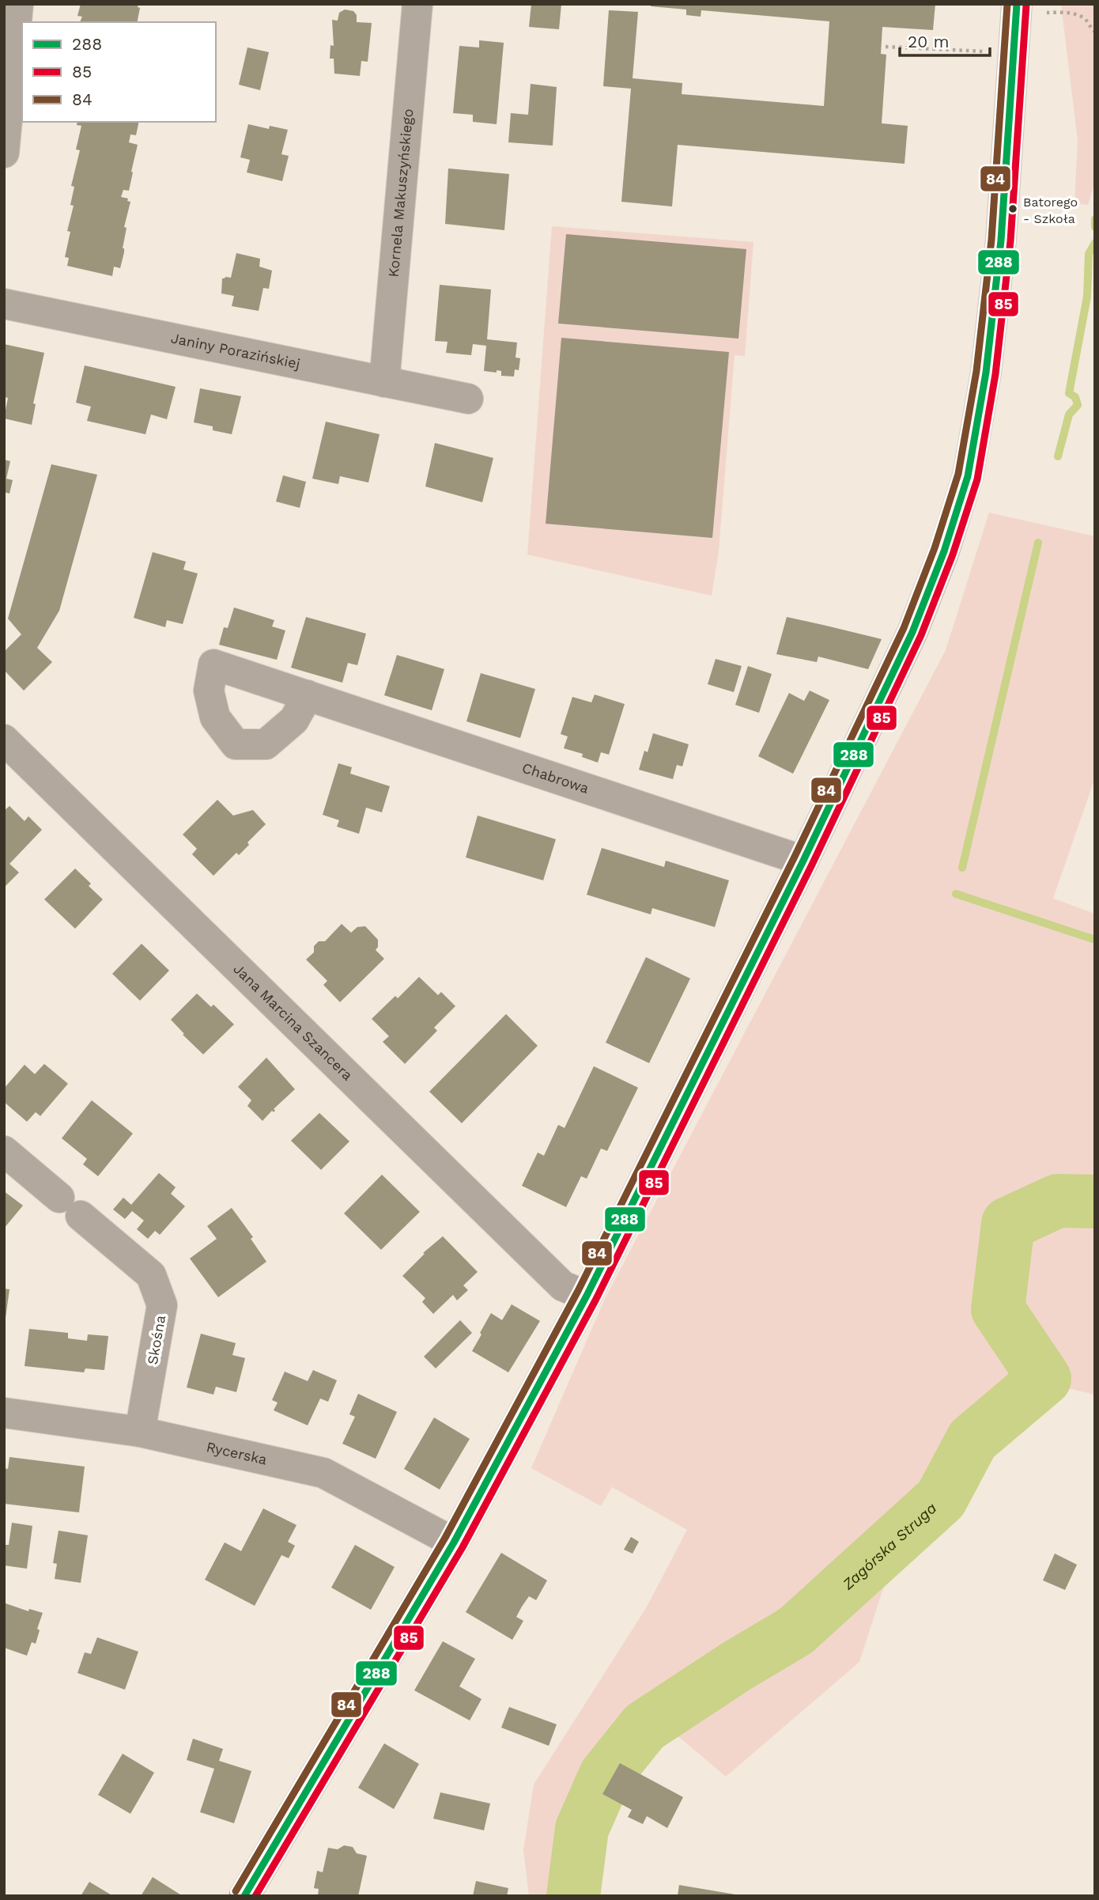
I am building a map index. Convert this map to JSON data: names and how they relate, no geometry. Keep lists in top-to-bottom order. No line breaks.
{"streets":{"street":["Kornela Makuszyńskiego","Janiny Porazińskiej","Chabrowa","Jana Marcina Szancera","Skośna","Rycerska"]},"crossings":[["Kornela Makuszyńskiego","Janiny Porazińskiej"],["Skośna","Rycerska"]],"water":["Zagórska Struga"],"places":["Batorego - Szkoła"],"lines":["transit line 288","transit line 84","transit line 85"],"legend":["288","85","84"],"scale_bar":"20 m"}
